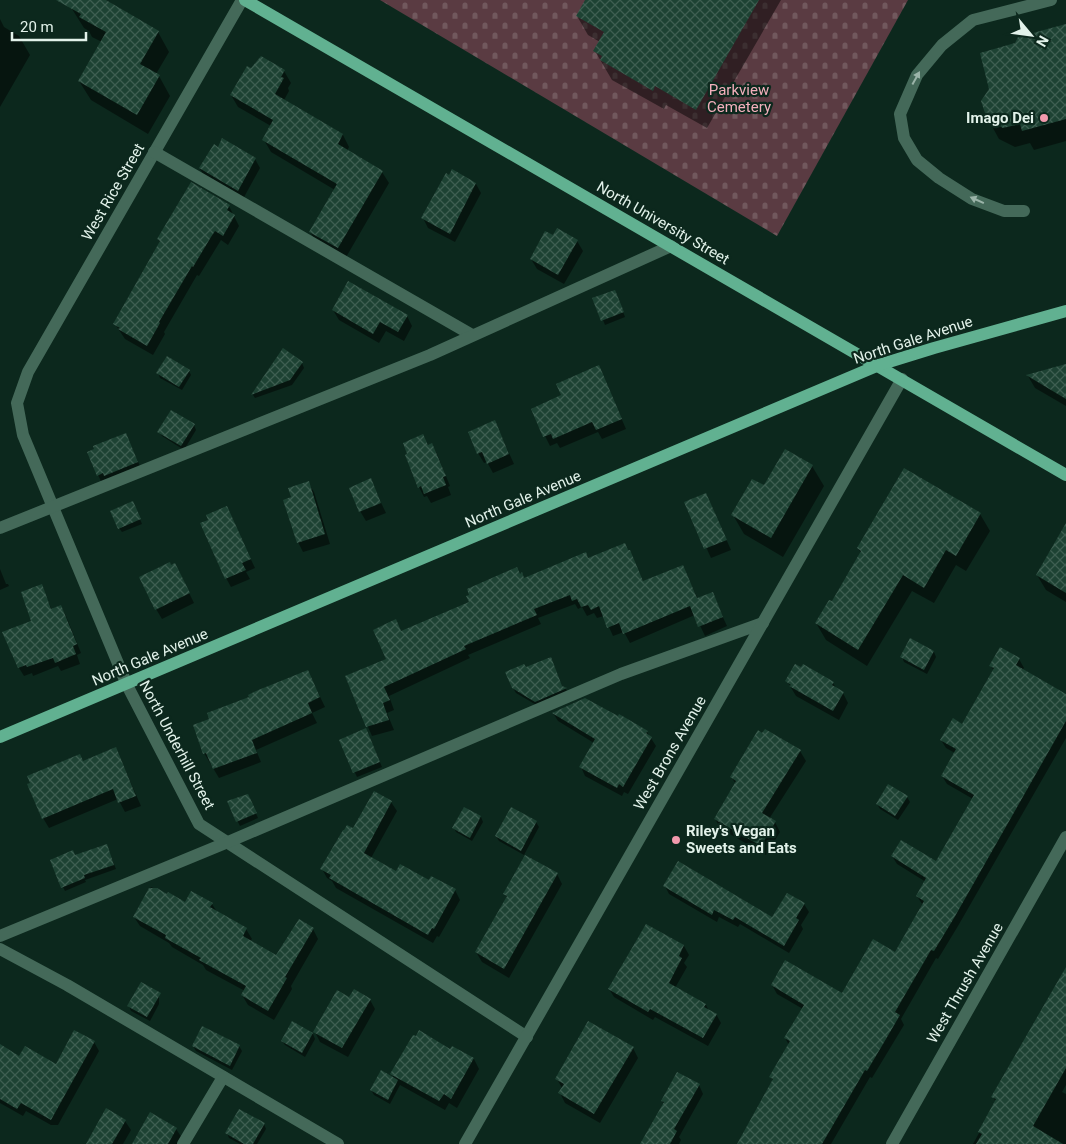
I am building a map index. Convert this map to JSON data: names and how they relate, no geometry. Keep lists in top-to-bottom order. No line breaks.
{"streets":{"main road":["North University Street","North Gale Avenue"],"street":["West Rice Street","North Underhill Street","West Brons Avenue","West Thrush Avenue"]},"crossings":[["West Rice Street","North University Street"],["West Rice Street","North Underhill Street"],["North University Street","North Gale Avenue"],["North University Street","West Brons Avenue"],["North Gale Avenue","North Underhill Street"],["North Underhill Street","West Brons Avenue"]],"parks":["Parkview Cemetery"],"places":["Imago Dei","Riley's Vegan Sweets and Eats"],"scale_bar":"20 m","north":"bottom right"}
